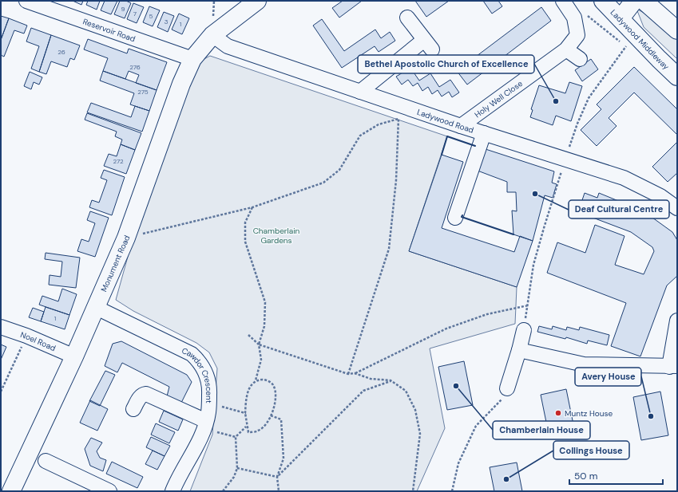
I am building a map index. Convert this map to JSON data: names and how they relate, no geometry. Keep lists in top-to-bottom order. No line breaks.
{"streets":{"main road":["Ladywood Middleway","Monument Road"],"street":["Reservoir Road","Holy Well Close","Ladywood Road","Noel Road","Cawdor Crescent"]},"crossings":[["Reservoir Road","Monument Road"],["Holy Well Close","Ladywood Road"],["Ladywood Road","Monument Road"],["Monument Road","Noel Road"],["Monument Road","Cawdor Crescent"]],"parks":["Chamberlain Gardens"],"places":["Bethel Apostolic Church of Excellence","Deaf Cultural Centre","Chamberlain House","Muntz House","Avery House","Collings House"],"house_numbers":["9","7","5","3","1","26","276","275","272","1"],"scale_bar":"50 m"}
